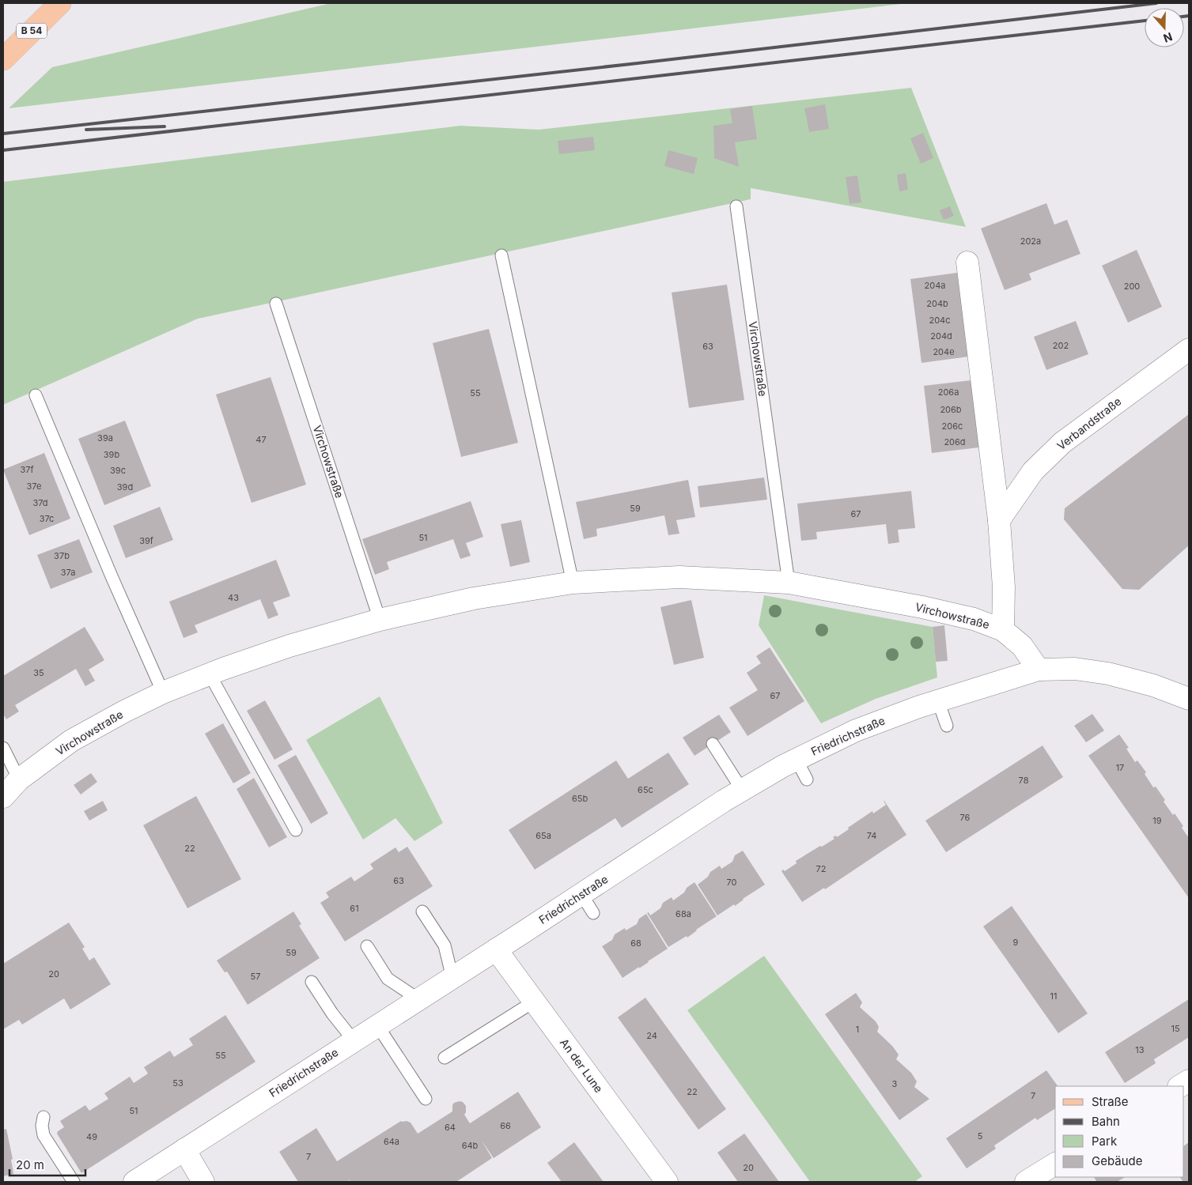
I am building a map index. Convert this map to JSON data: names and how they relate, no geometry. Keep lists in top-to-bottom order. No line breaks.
{"streets":{"main road":["B 54"],"street":["Virchowstraße","Verbandstraße","Friedrichstraße","An der Lune"]},"crossings":[["Virchowstraße","Friedrichstraße"],["Friedrichstraße","An der Lune"]],"house_numbers":["202a","204a","200","204b","204c","204d","202","63","204e","206a","55","206b","206c","39a","47","206d","39b","37f","39c","37e","39d","37d","59","67","37c","51","39f","37b","37a","43","35","67","17","78","65c","65b","76","19","65a","74","22","72","63","70","61","68a","9","68","59","20","57","11","15","1","24","13","55","53","3","22","7","51","66","64","5","49","64a","64b","7","20"],"legend":["Straße","Bahn","Park","Gebäude"],"scale_bar":"20 m","north":"bottom"}
